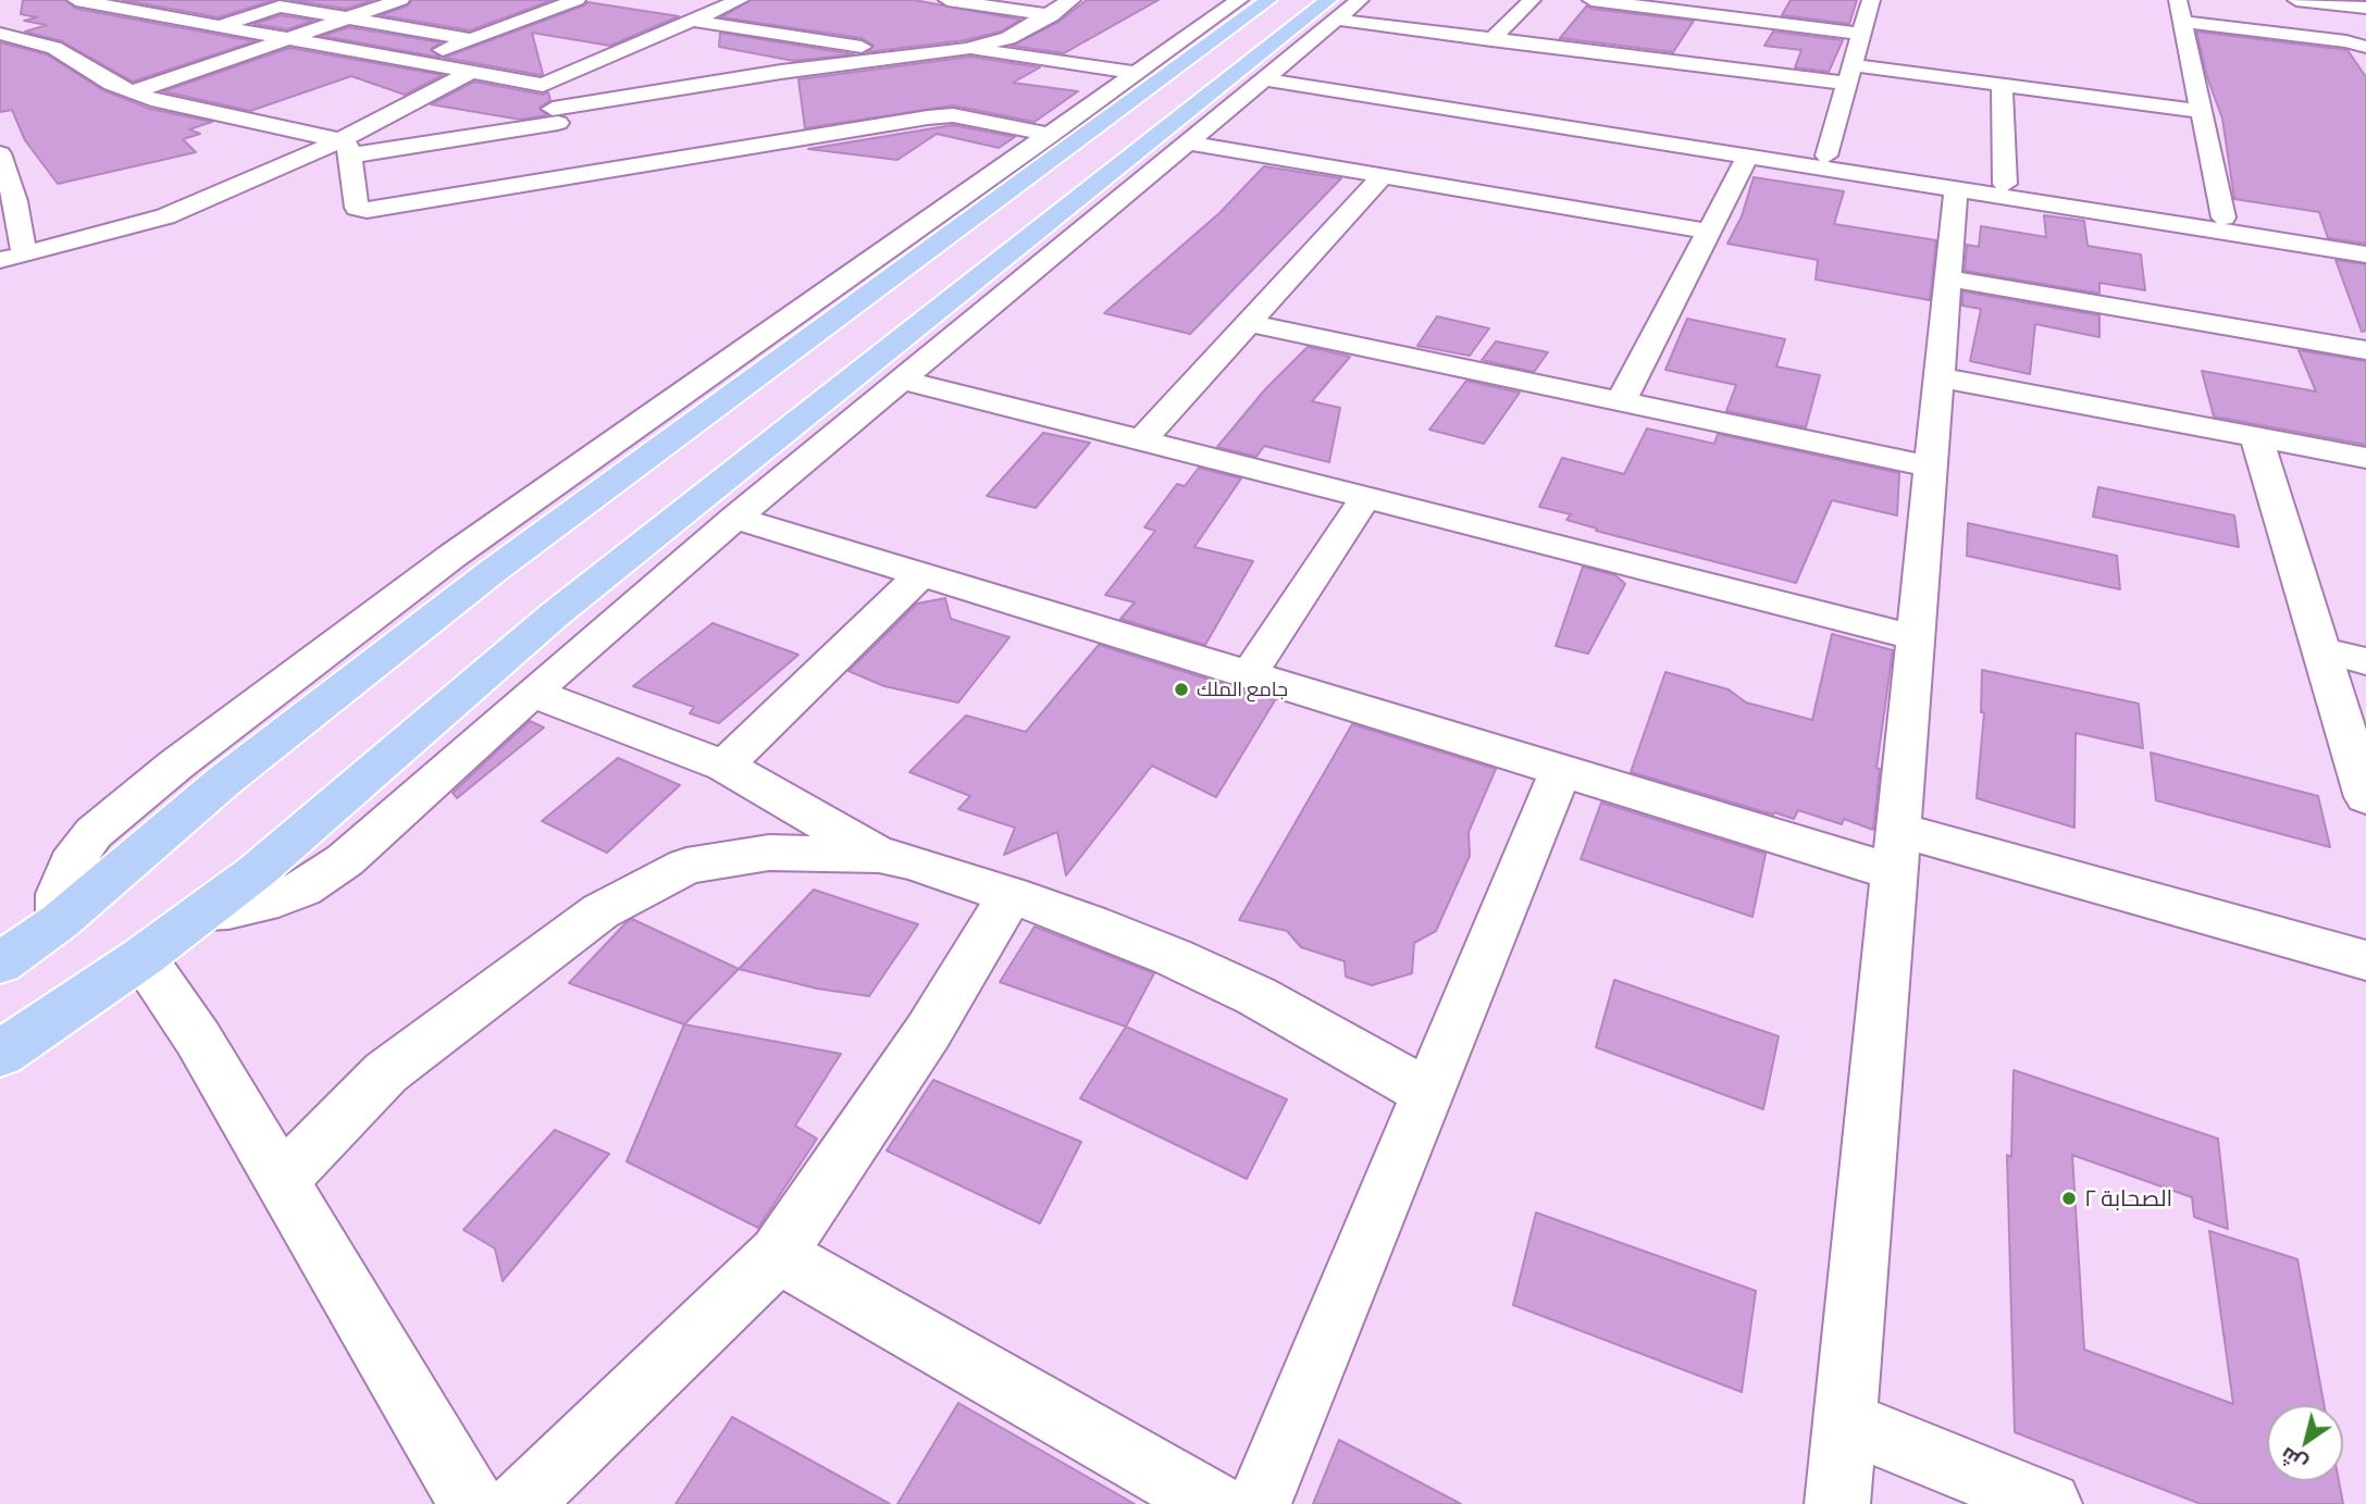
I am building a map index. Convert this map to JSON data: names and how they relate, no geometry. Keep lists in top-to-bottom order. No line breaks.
{"places":["جامع الملك","الصحابة ٢"],"north":"bottom left"}
